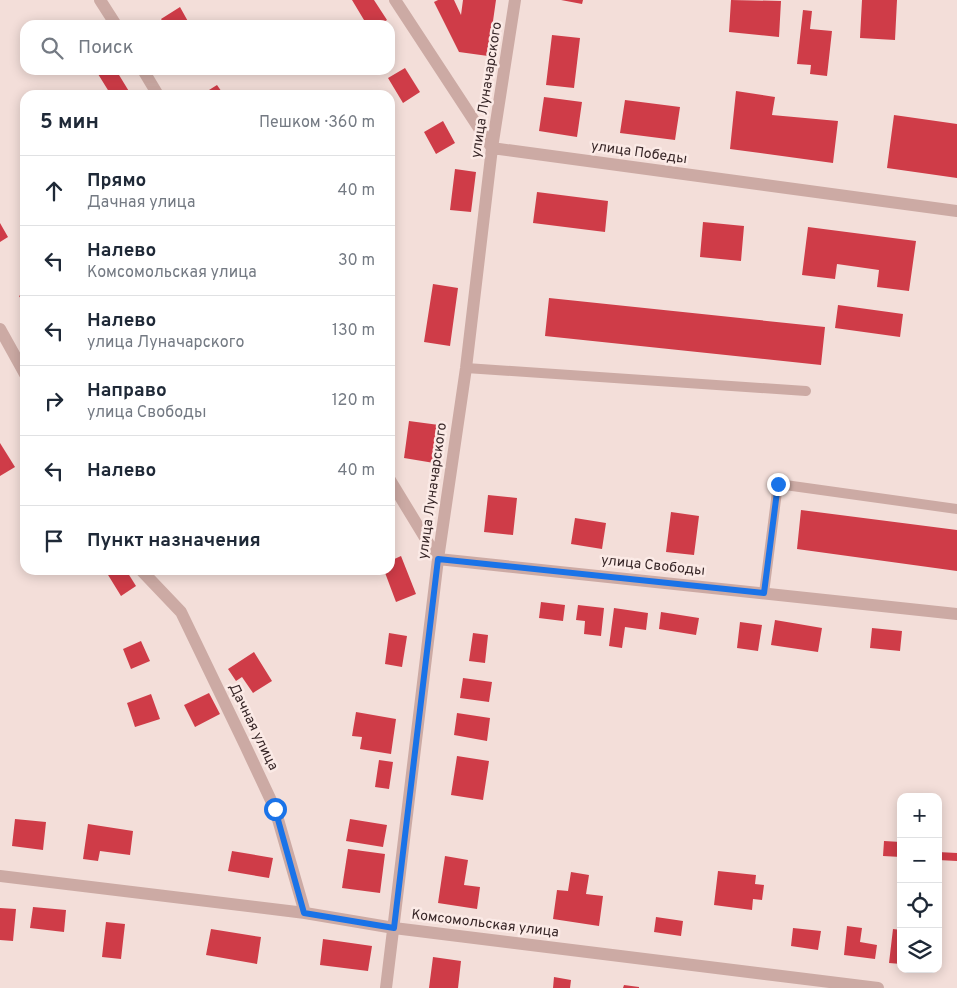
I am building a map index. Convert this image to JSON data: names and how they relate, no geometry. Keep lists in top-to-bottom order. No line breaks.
{"streets":{"street":["улица Луначарского","улица Победы","улица Свободы","Дачная улица","Комсомольская улица"]},"crossings":[["улица Луначарского","улица Победы"],["улица Луначарского","улица Свободы"],["улица Луначарского","Комсомольская улица"],["Дачная улица","Комсомольская улица"]],"page":{"search":"Поиск","heading":["5 мин","Пешком · 360 m"],"list":[["Прямо","Дачная улица","40 m"],["Налево","Комсомольская улица","30 m"],["Налево","улица Луначарского","130 m"],["Направо","улица Свободы","120 m"],["Налево","40 m"],"Пункт назначения"],"map_buttons":["+","−"]}}
